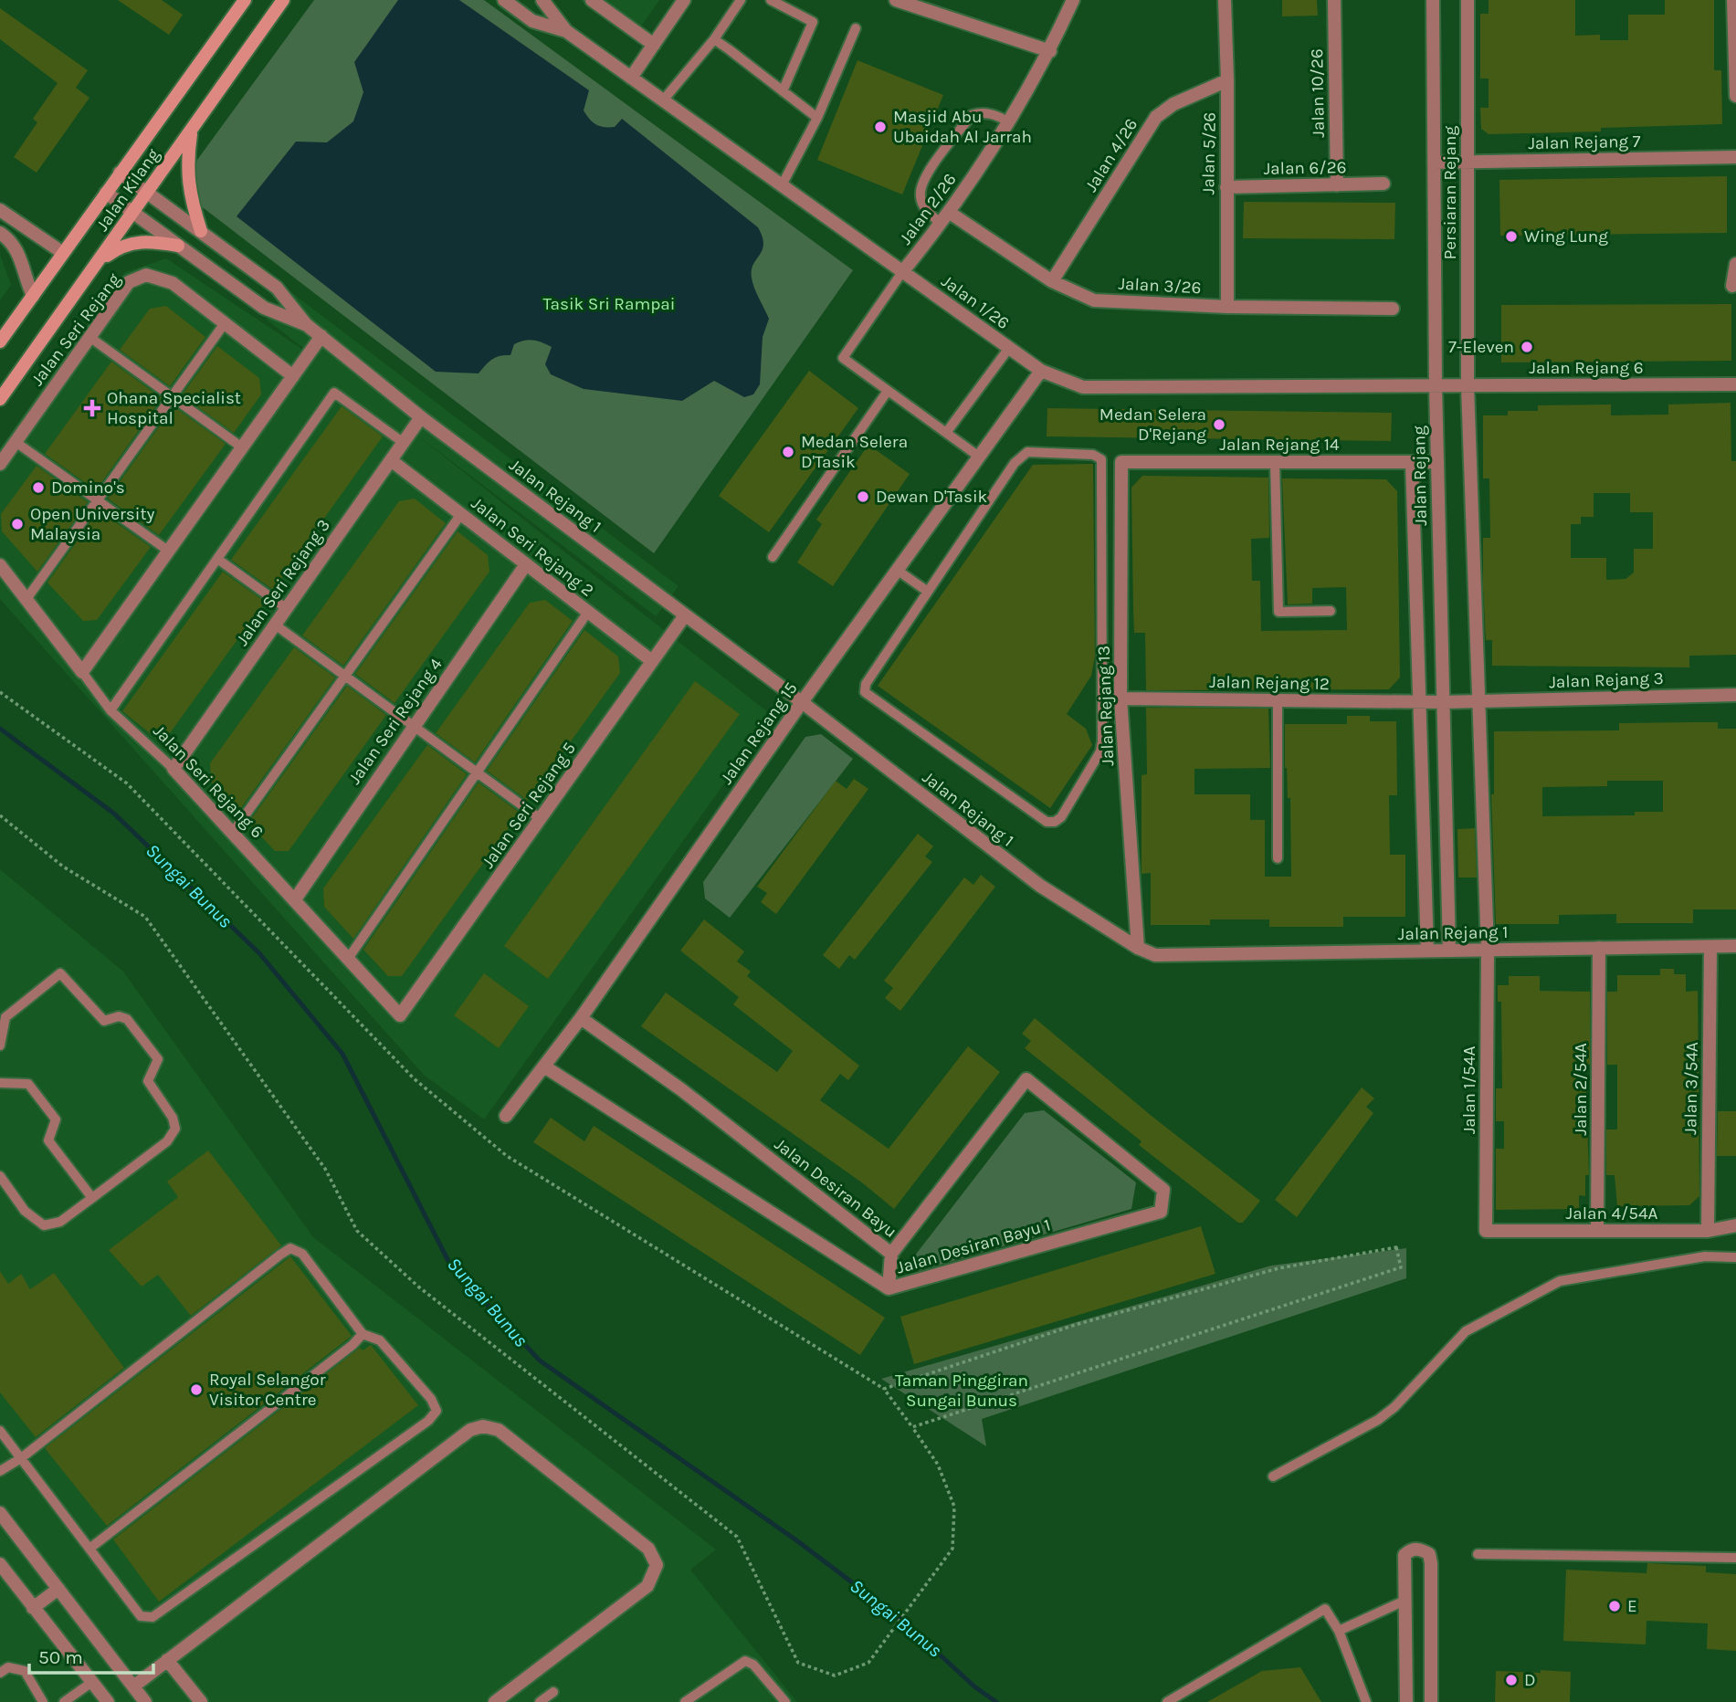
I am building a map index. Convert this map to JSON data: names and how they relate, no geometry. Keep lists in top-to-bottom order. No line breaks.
{"streets":{"main road":["Jalan Kilang"],"street":["Jalan 10/26","Jalan Rejang 7","Jalan 5/26","Jalan 4/26","Jalan 6/26","Persiaran Rejang","Jalan 2/26","Jalan 3/26","Jalan 1/26","Jalan Seri Rejang","Jalan Rejang 6","Jalan Rejang 14","Jalan Rejang","Jalan Rejang 1","Jalan Seri Rejang 2","Jalan Seri Rejang 3","Jalan Rejang 3","Jalan Rejang 12","Jalan Rejang 13","Jalan Seri Rejang 4","Jalan Rejang 15","Jalan Seri Rejang 6","Jalan Seri Rejang 5","Jalan 3/54A","Jalan 2/54A","Jalan 1/54A","Jalan Desiran Bayu","Jalan 4/54A","Jalan Desiran Bayu 1"]},"crossings":[["Jalan 10/26","Jalan 6/26"],["Jalan Rejang 7","Persiaran Rejang"],["Jalan Rejang 7","Jalan Rejang"],["Jalan 5/26","Jalan 4/26"],["Jalan 5/26","Jalan 6/26"],["Jalan 5/26","Jalan 3/26"],["Jalan 4/26","Jalan 3/26"],["Jalan Kilang","Jalan Rejang 1"],["Persiaran Rejang","Jalan Rejang 6"],["Persiaran Rejang","Jalan Rejang 3"],["Persiaran Rejang","Jalan 1/54A"],["Jalan 2/26","Jalan 3/26"],["Jalan 2/26","Jalan 1/26"],["Jalan 1/26","Jalan Rejang 6"],["Jalan 1/26","Jalan Rejang"],["Jalan 1/26","Jalan Rejang 15"],["Jalan Rejang 6","Jalan Rejang"],["Jalan Rejang 14","Jalan Rejang"],["Jalan Rejang 14","Jalan Rejang 13"],["Jalan Rejang","Jalan Rejang 1"],["Jalan Rejang","Jalan Rejang 3"],["Jalan Rejang","Jalan Rejang 12"],["Jalan Rejang 1","Jalan Seri Rejang 3"],["Jalan Rejang 1","Jalan Rejang 13"],["Jalan Rejang 1","Jalan Rejang 15"],["Jalan Rejang 1","Jalan Seri Rejang 5"],["Jalan Rejang 1","Jalan 3/54A"],["Jalan Rejang 1","Jalan 2/54A"],["Jalan Rejang 1","Jalan 1/54A"],["Jalan Seri Rejang 2","Jalan Seri Rejang 3"],["Jalan Seri Rejang 2","Jalan Seri Rejang 4"],["Jalan Seri Rejang 2","Jalan Seri Rejang 5"],["Jalan Seri Rejang 3","Jalan Seri Rejang 6"],["Jalan Rejang 3","Jalan Rejang 12"],["Jalan Rejang 3","Jalan 1/54A"],["Jalan Rejang 12","Jalan Rejang 13"],["Jalan Seri Rejang 4","Jalan Seri Rejang 6"],["Jalan Rejang 15","Jalan Desiran Bayu"],["Jalan Rejang 15","Jalan Desiran Bayu 1"],["Jalan Seri Rejang 6","Jalan Seri Rejang 5"],["Jalan 3/54A","Jalan 4/54A"],["Jalan 2/54A","Jalan 4/54A"],["Jalan 1/54A","Jalan 4/54A"],["Jalan Desiran Bayu","Jalan Desiran Bayu 1"]],"water":["Sungai Bunus"],"parks":["Tasik Sri Rampai","Taman Pinggiran Sungai Bunus"],"places":{"other":["Masjid Abu Ubaidah Al Jarrah","Wing Lung","7-Eleven","Medan Selera D'Rejang","Medan Selera D'Tasik","Domino's","Dewan D'Tasik","Open University Malaysia","Royal Selangor Visitor Centre","E","D"],"health":["Ohana Specialist Hospital"]},"scale_bar":"50 m"}
